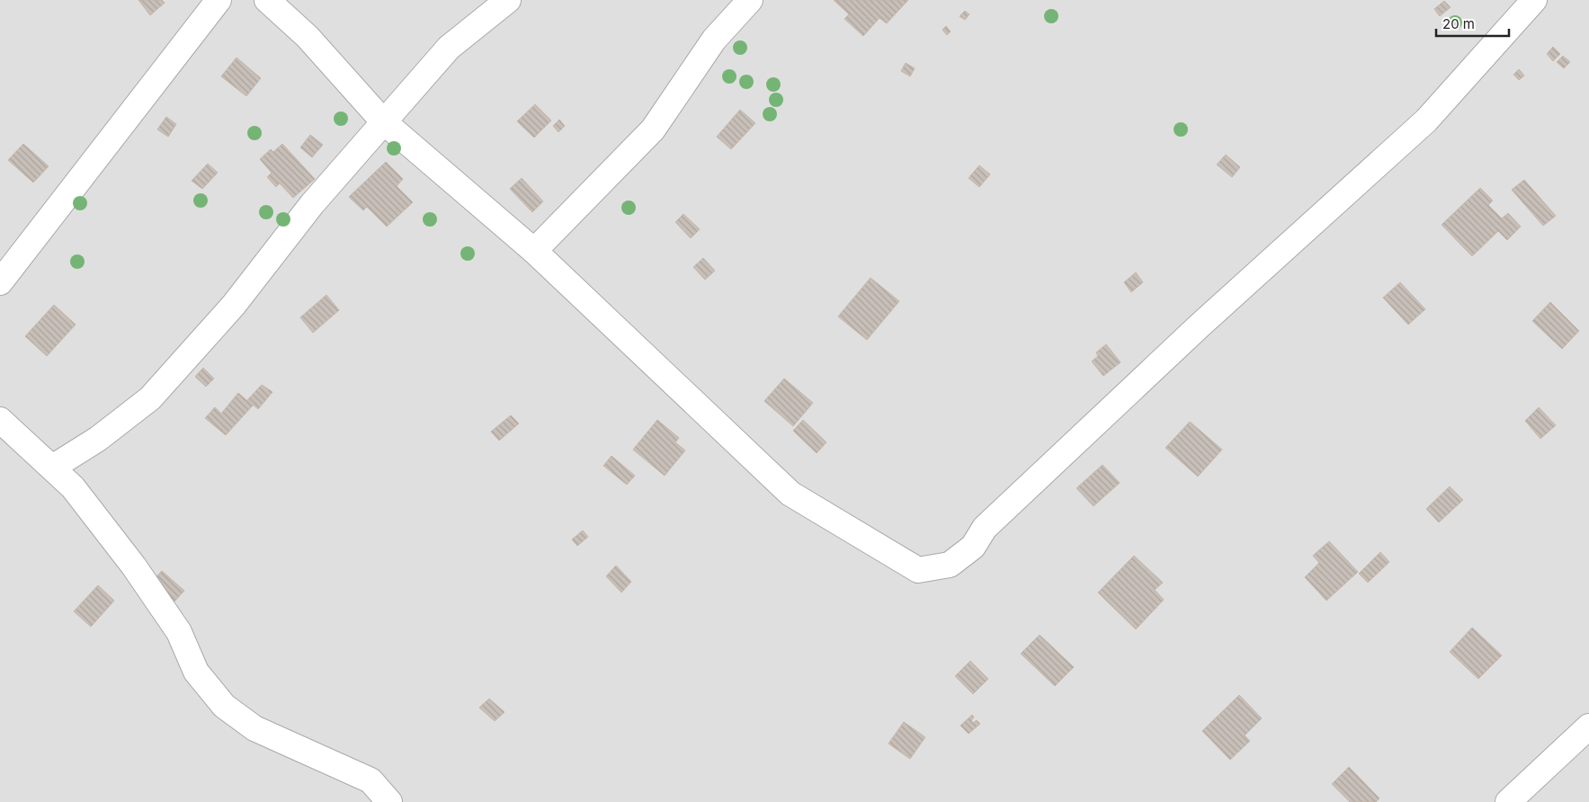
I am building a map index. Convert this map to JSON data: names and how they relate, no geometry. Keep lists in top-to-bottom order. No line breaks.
{"scale_bar":"20 m"}
